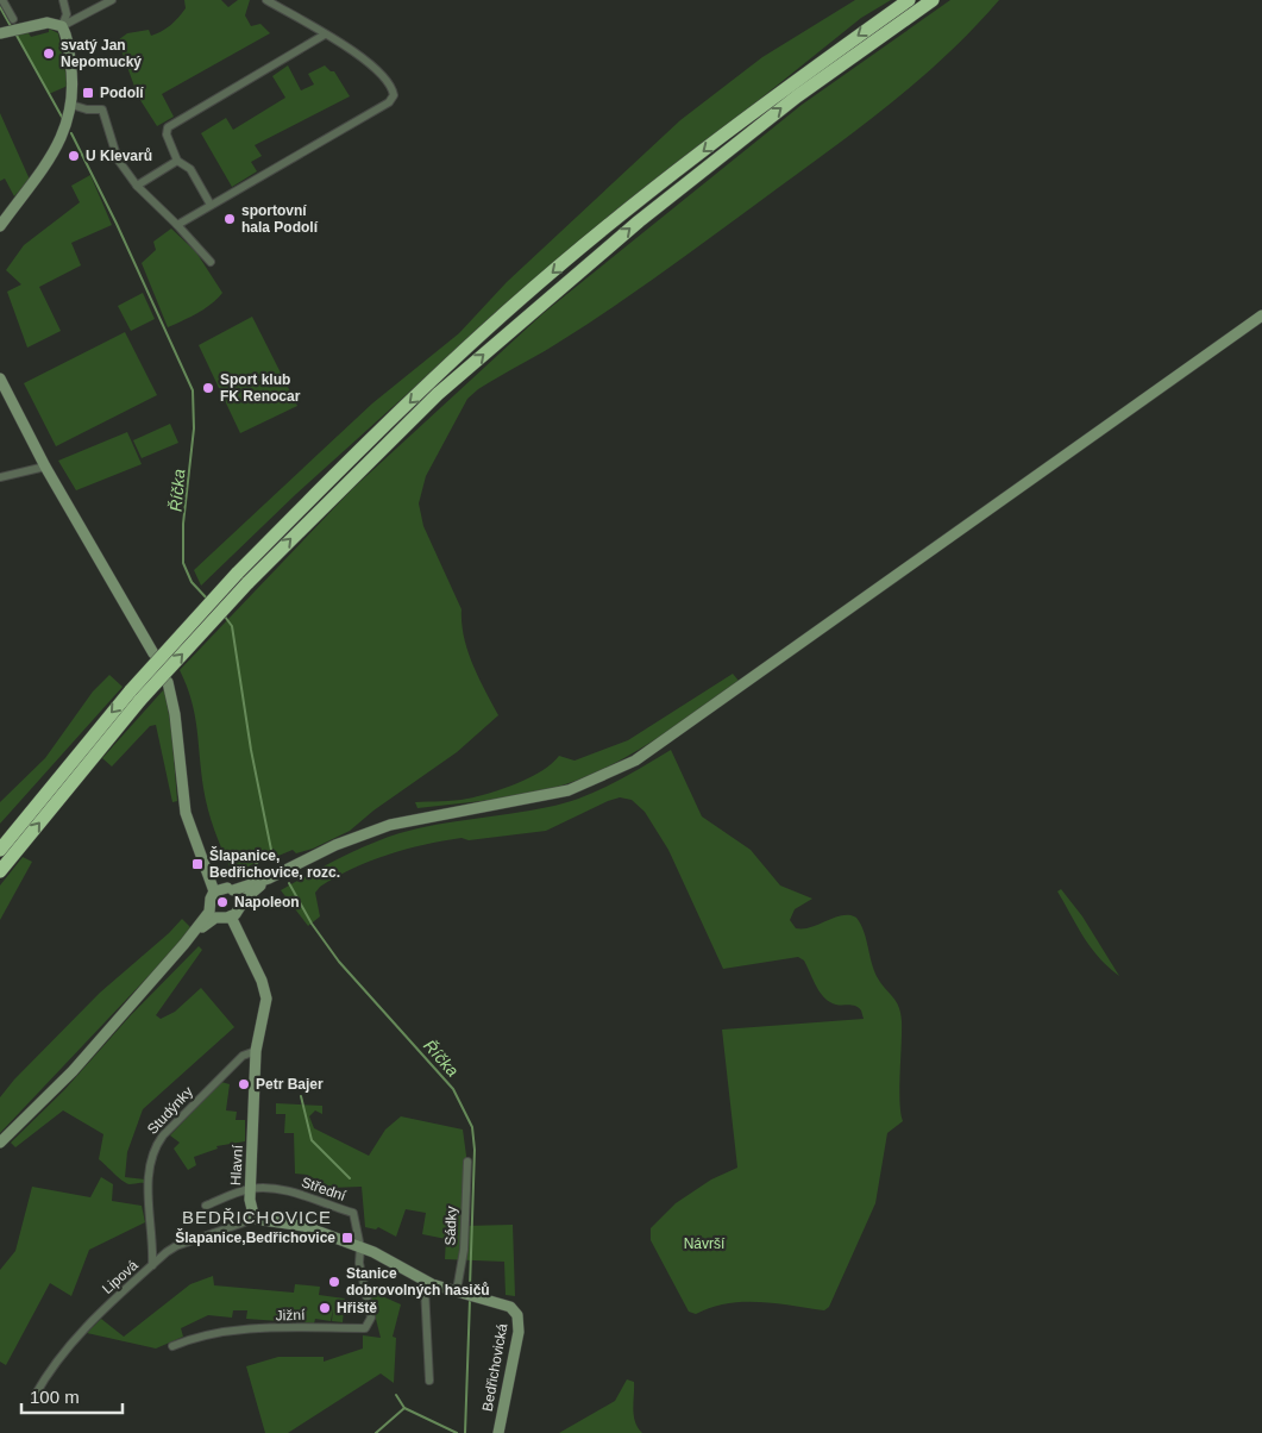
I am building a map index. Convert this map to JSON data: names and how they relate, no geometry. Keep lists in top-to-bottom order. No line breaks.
{"streets":{"main road":["Hlavní","Bedřichovická"],"street":["Studýnky","Střední","Sádky","Lipová","Jižní"]},"crossings":[["Studýnky","Hlavní"],["Studýnky","Lipová"],["Hlavní","Střední"],["Hlavní","Lipová"],["Střední","Jižní"],["Sádky","Bedřichovická"]],"districts":["BEDŘICHOVICE"],"water":["Říčka"],"parks":["Návrší"],"places":{"other":["svatý Jan Nepomucký","U Klevarů","sportovní hala Podolí","Sport klub FK Renocar","Napoleon","Petr Bajer","Stanice dobrovolných hasičů","Hřiště"],"transit":["Podolí","Šlapanice, Bedřichovice, rozc.","Šlapanice,Bedřichovice"]},"scale_bar":"100 m"}
